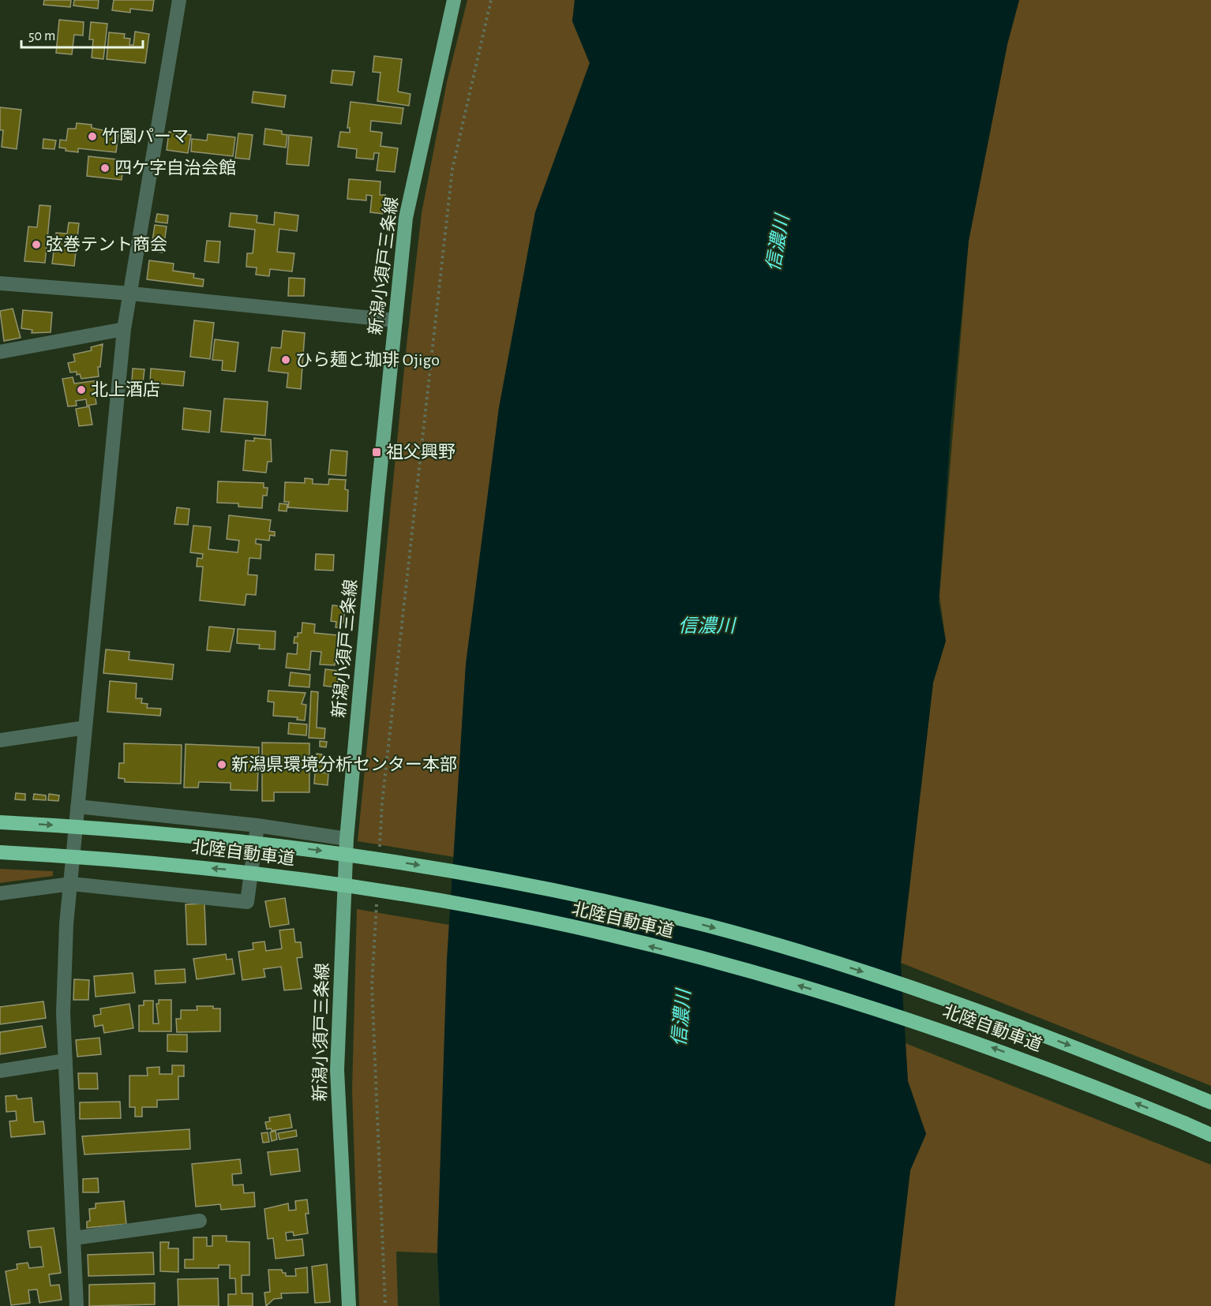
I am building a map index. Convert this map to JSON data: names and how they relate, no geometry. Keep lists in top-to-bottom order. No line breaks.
{"streets":{"highway":["北陸自動車道"],"main road":["新潟小須戸三条線"]},"water":["信濃川"],"places":{"other":["竹園パーマ","四ケ字自治会館","弦巻テント商会","ひら麺と珈琲 Ojigo","北上酒店","新潟県環境分析センター本部"],"transit":["祖父興野"]},"scale_bar":"50 m"}
